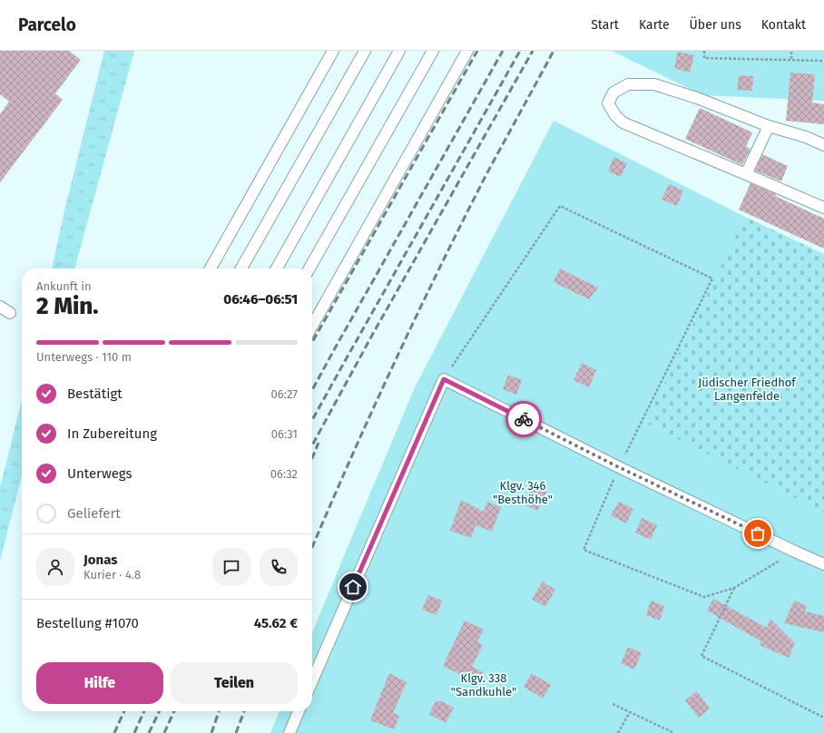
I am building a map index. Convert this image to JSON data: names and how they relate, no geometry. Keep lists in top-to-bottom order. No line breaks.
{"parks":["Jüdischer Friedhof Langenfelde","Klgv. 346 \"Besthöhe\"","Klgv. 338 \"Sandkuhle\""],"page":{"header":"Parcelo","nav":["Start","Karte","Über uns","Kontakt"],"heading":["2 Min.","Ankunft in","06:46–06:51"],"panel":["Jonas","Kurier · 4.8","Bestellung #1070","45.62 €"],"bar":"Unterwegs · 110 m","list":[["Bestätigt","06:27"],["In Zubereitung","06:31"],["Unterwegs","06:32"],"Geliefert"],"buttons":["Hilfe","Teilen"]}}
